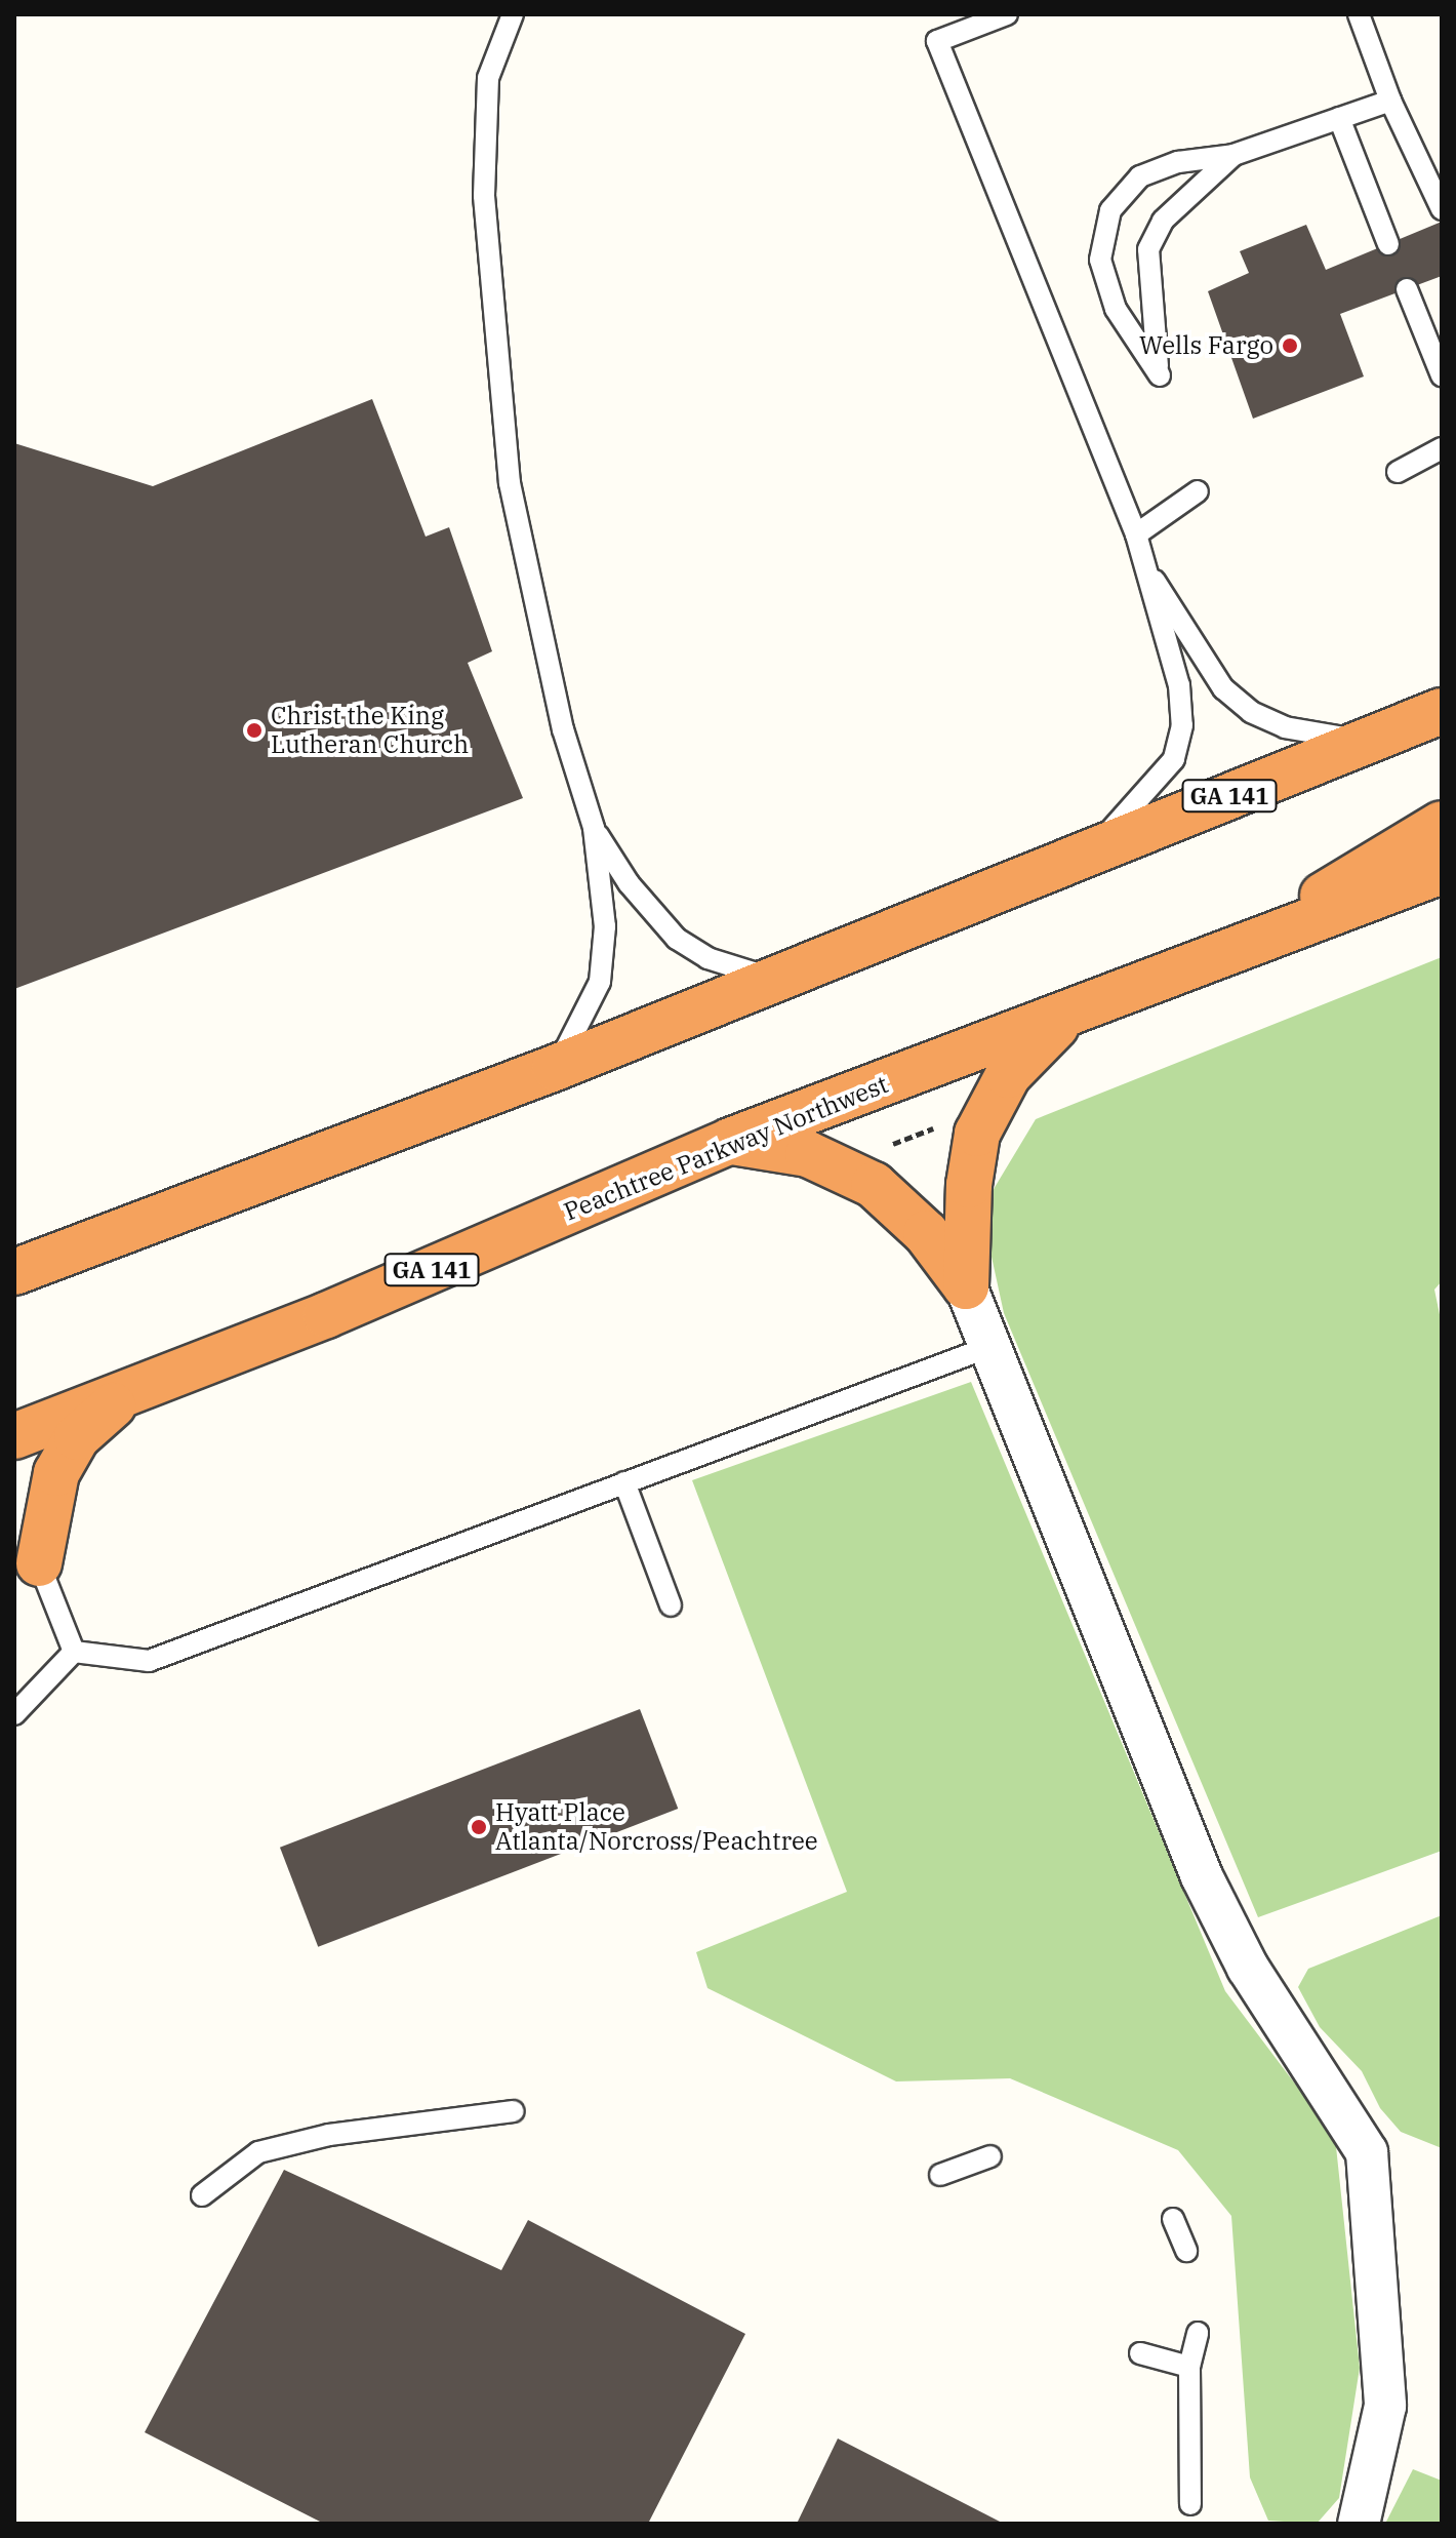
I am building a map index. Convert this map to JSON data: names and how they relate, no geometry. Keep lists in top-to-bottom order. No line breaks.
{"streets":{"highway":["GA 141","Peachtree Parkway Northwest"]},"places":["Wells Fargo","Christ the King Lutheran Church","Hyatt Place Atlanta/Norcross/Peachtree"]}
